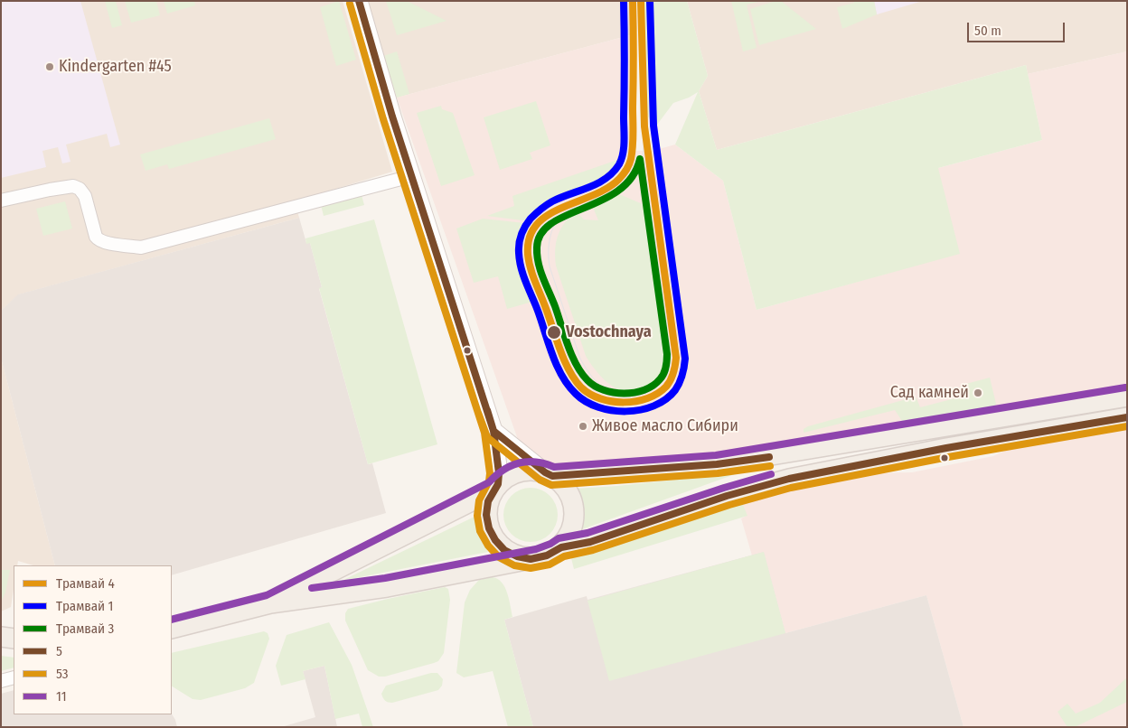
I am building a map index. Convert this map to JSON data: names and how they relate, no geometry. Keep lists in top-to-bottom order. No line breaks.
{"places":["Kindergarten #45","Vostochnaya","Сад камней","Живое масло Сибири"],"lines":["tram line 4","tram line 1","transit line 5","transit line 53","tram line 3","transit line 11"],"legend":["Трамвай 4","Трамвай 1","Трамвай 3","5","53","11"],"scale_bar":"50 m"}
